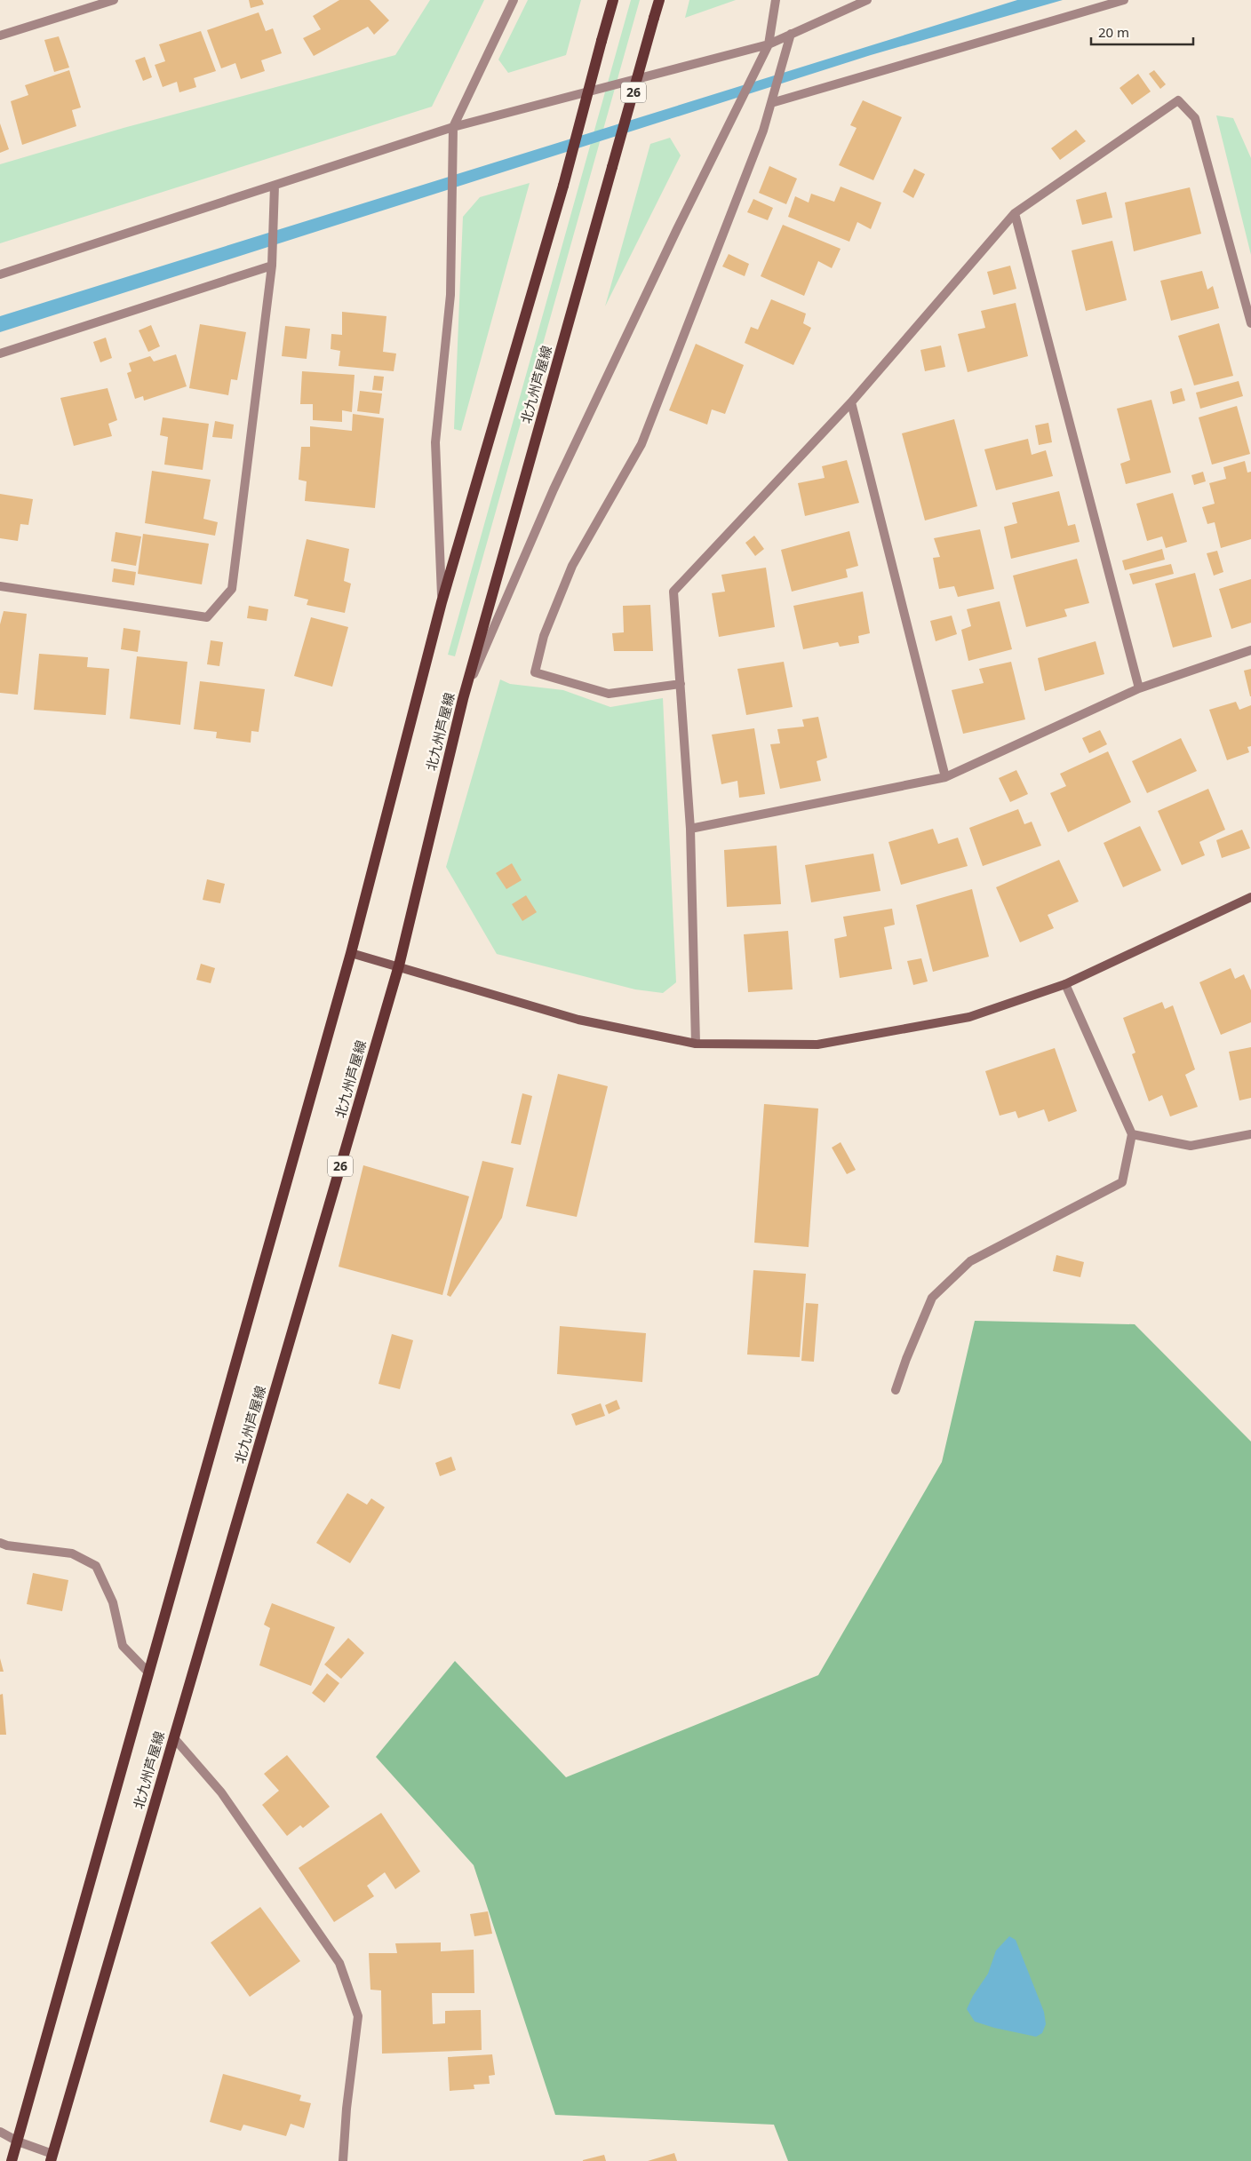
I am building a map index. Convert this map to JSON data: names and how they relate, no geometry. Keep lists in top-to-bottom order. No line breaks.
{"streets":{"main road":["26","北九州芦屋線"]},"scale_bar":"20 m"}
